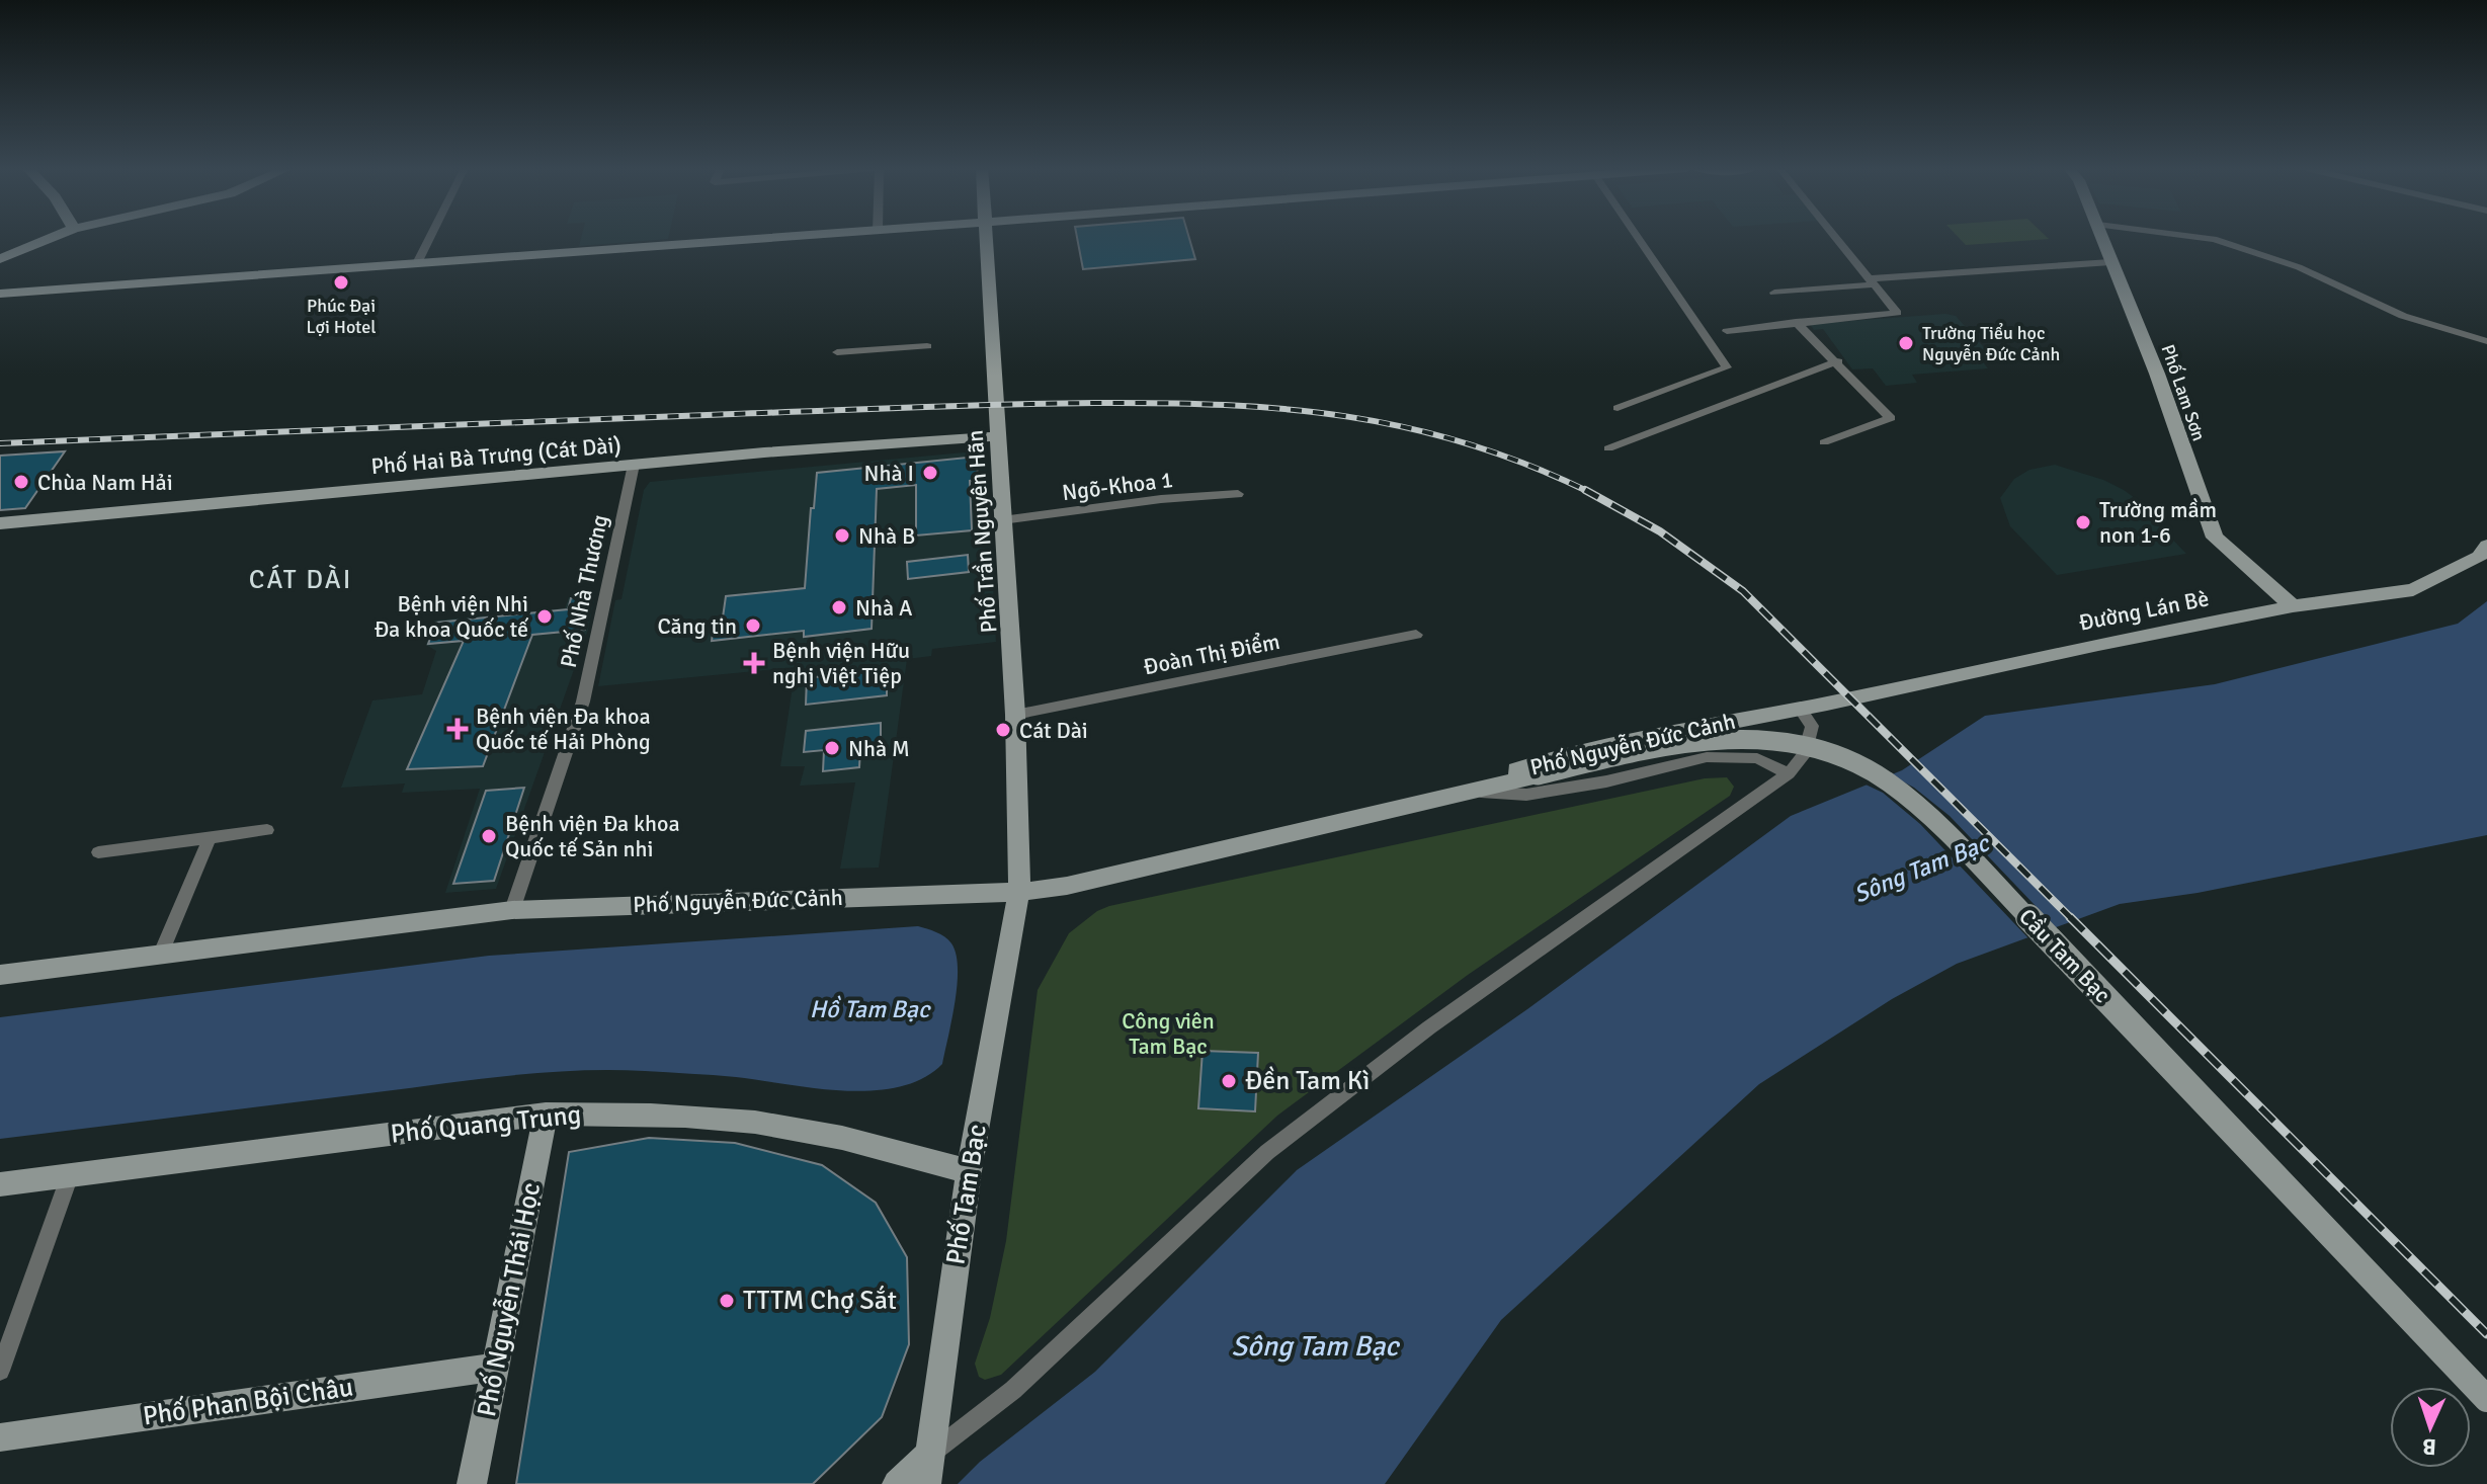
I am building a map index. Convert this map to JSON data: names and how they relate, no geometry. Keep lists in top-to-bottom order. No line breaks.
{"streets":{"main road":["Phố Lam Sơn","Phố Hai Bà Trưng (Cát Dài)","Phố Trần Nguyên Hãn","Đường Lán Bè","Phố Nguyễn Đức Cảnh","Cầu Tam Bạc","Phố Quang Trung","Phố Tam Bạc","Phố Nguyễn Thái Học","Phố Phan Bội Châu"],"street":["Ngõ-Khoa 1","Phố Nhà Thương","Đoàn Thị Điểm"]},"crossings":[["Phố Lam Sơn","Đường Lán Bè"],["Phố Hai Bà Trưng (Cát Dài)","Phố Trần Nguyên Hãn"],["Phố Hai Bà Trưng (Cát Dài)","Phố Nhà Thương"],["Ngõ-Khoa 1","Phố Trần Nguyên Hãn"],["Phố Trần Nguyên Hãn","Đoàn Thị Điểm"],["Phố Trần Nguyên Hãn","Phố Nguyễn Đức Cảnh"],["Phố Trần Nguyên Hãn","Phố Tam Bạc"],["Phố Nhà Thương","Phố Nguyễn Đức Cảnh"],["Đường Lán Bè","Phố Nguyễn Đức Cảnh"],["Phố Nguyễn Đức Cảnh","Cầu Tam Bạc"],["Phố Nguyễn Đức Cảnh","Phố Tam Bạc"],["Phố Quang Trung","Phố Tam Bạc"],["Phố Quang Trung","Phố Nguyễn Thái Học"],["Phố Nguyễn Thái Học","Phố Phan Bội Châu"]],"districts":["CÁT DÀI"],"water":["Sông Tam Bạc","Hồ Tam Bạc"],"parks":["Công viên Tam Bạc"],"places":{"other":["Phúc Đại Lợi Hotel","Trường Tiểu học Nguyễn Đức Cảnh","Nhà I","Chùa Nam Hải","Trường mầm non 1-6","Nhà B","Nhà A","Bệnh viện Nhi Đa khoa Quốc tế","Căng tin","Cát Dài","Nhà M","Bệnh viện Đa khoa Quốc tế Sản nhi","Đền Tam Kì","TTTM Chợ Sắt"],"health":["Bệnh viện Hữu nghị Việt Tiệp","Bệnh viện Đa khoa Quốc tế Hải Phòng"]},"north":"bottom"}
